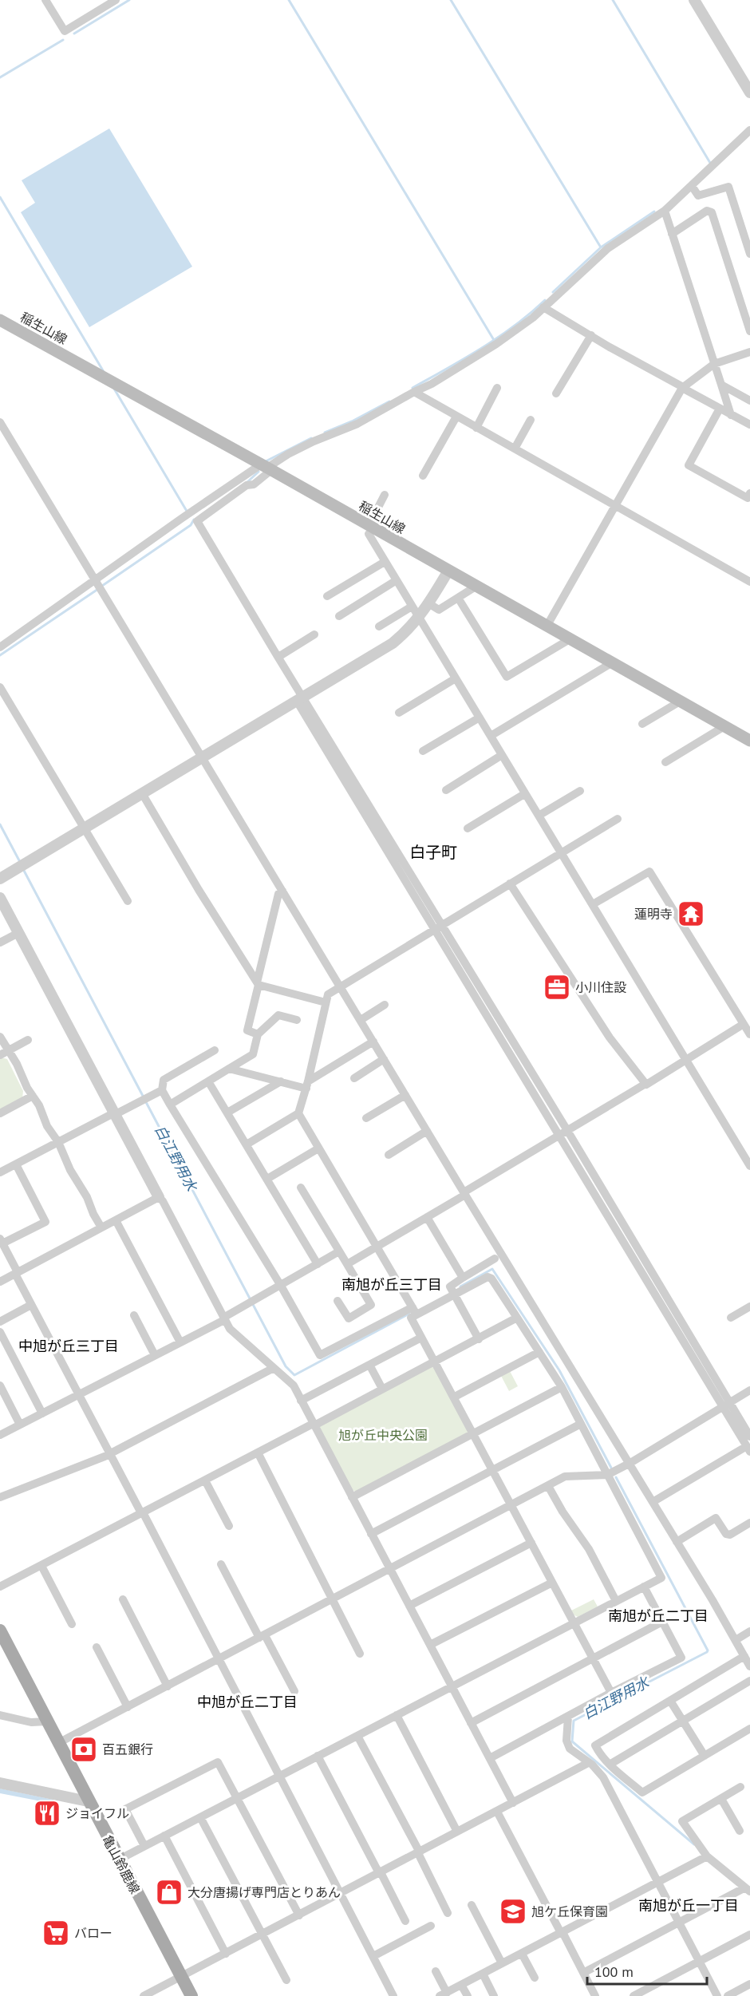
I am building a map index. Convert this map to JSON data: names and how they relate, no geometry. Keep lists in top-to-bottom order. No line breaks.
{"streets":{"main road":["稲生山線","亀山鈴鹿線"]},"districts":["白子町","南旭が丘三丁目","中旭が丘三丁目","南旭が丘二丁目","中旭が丘二丁目","南旭が丘一丁目"],"water":["白江野用水"],"parks":["旭が丘中央公園"],"places":{"temple":["蓮明寺"],"office":["小川住設"],"bank":["百五銀行"],"restaurant":["ジョイフル"],"shop":["大分唐揚げ専門店とりあん"],"school or university":["旭ケ丘保育園"],"supermarket":["バロー"]},"scale_bar":"100 m"}
